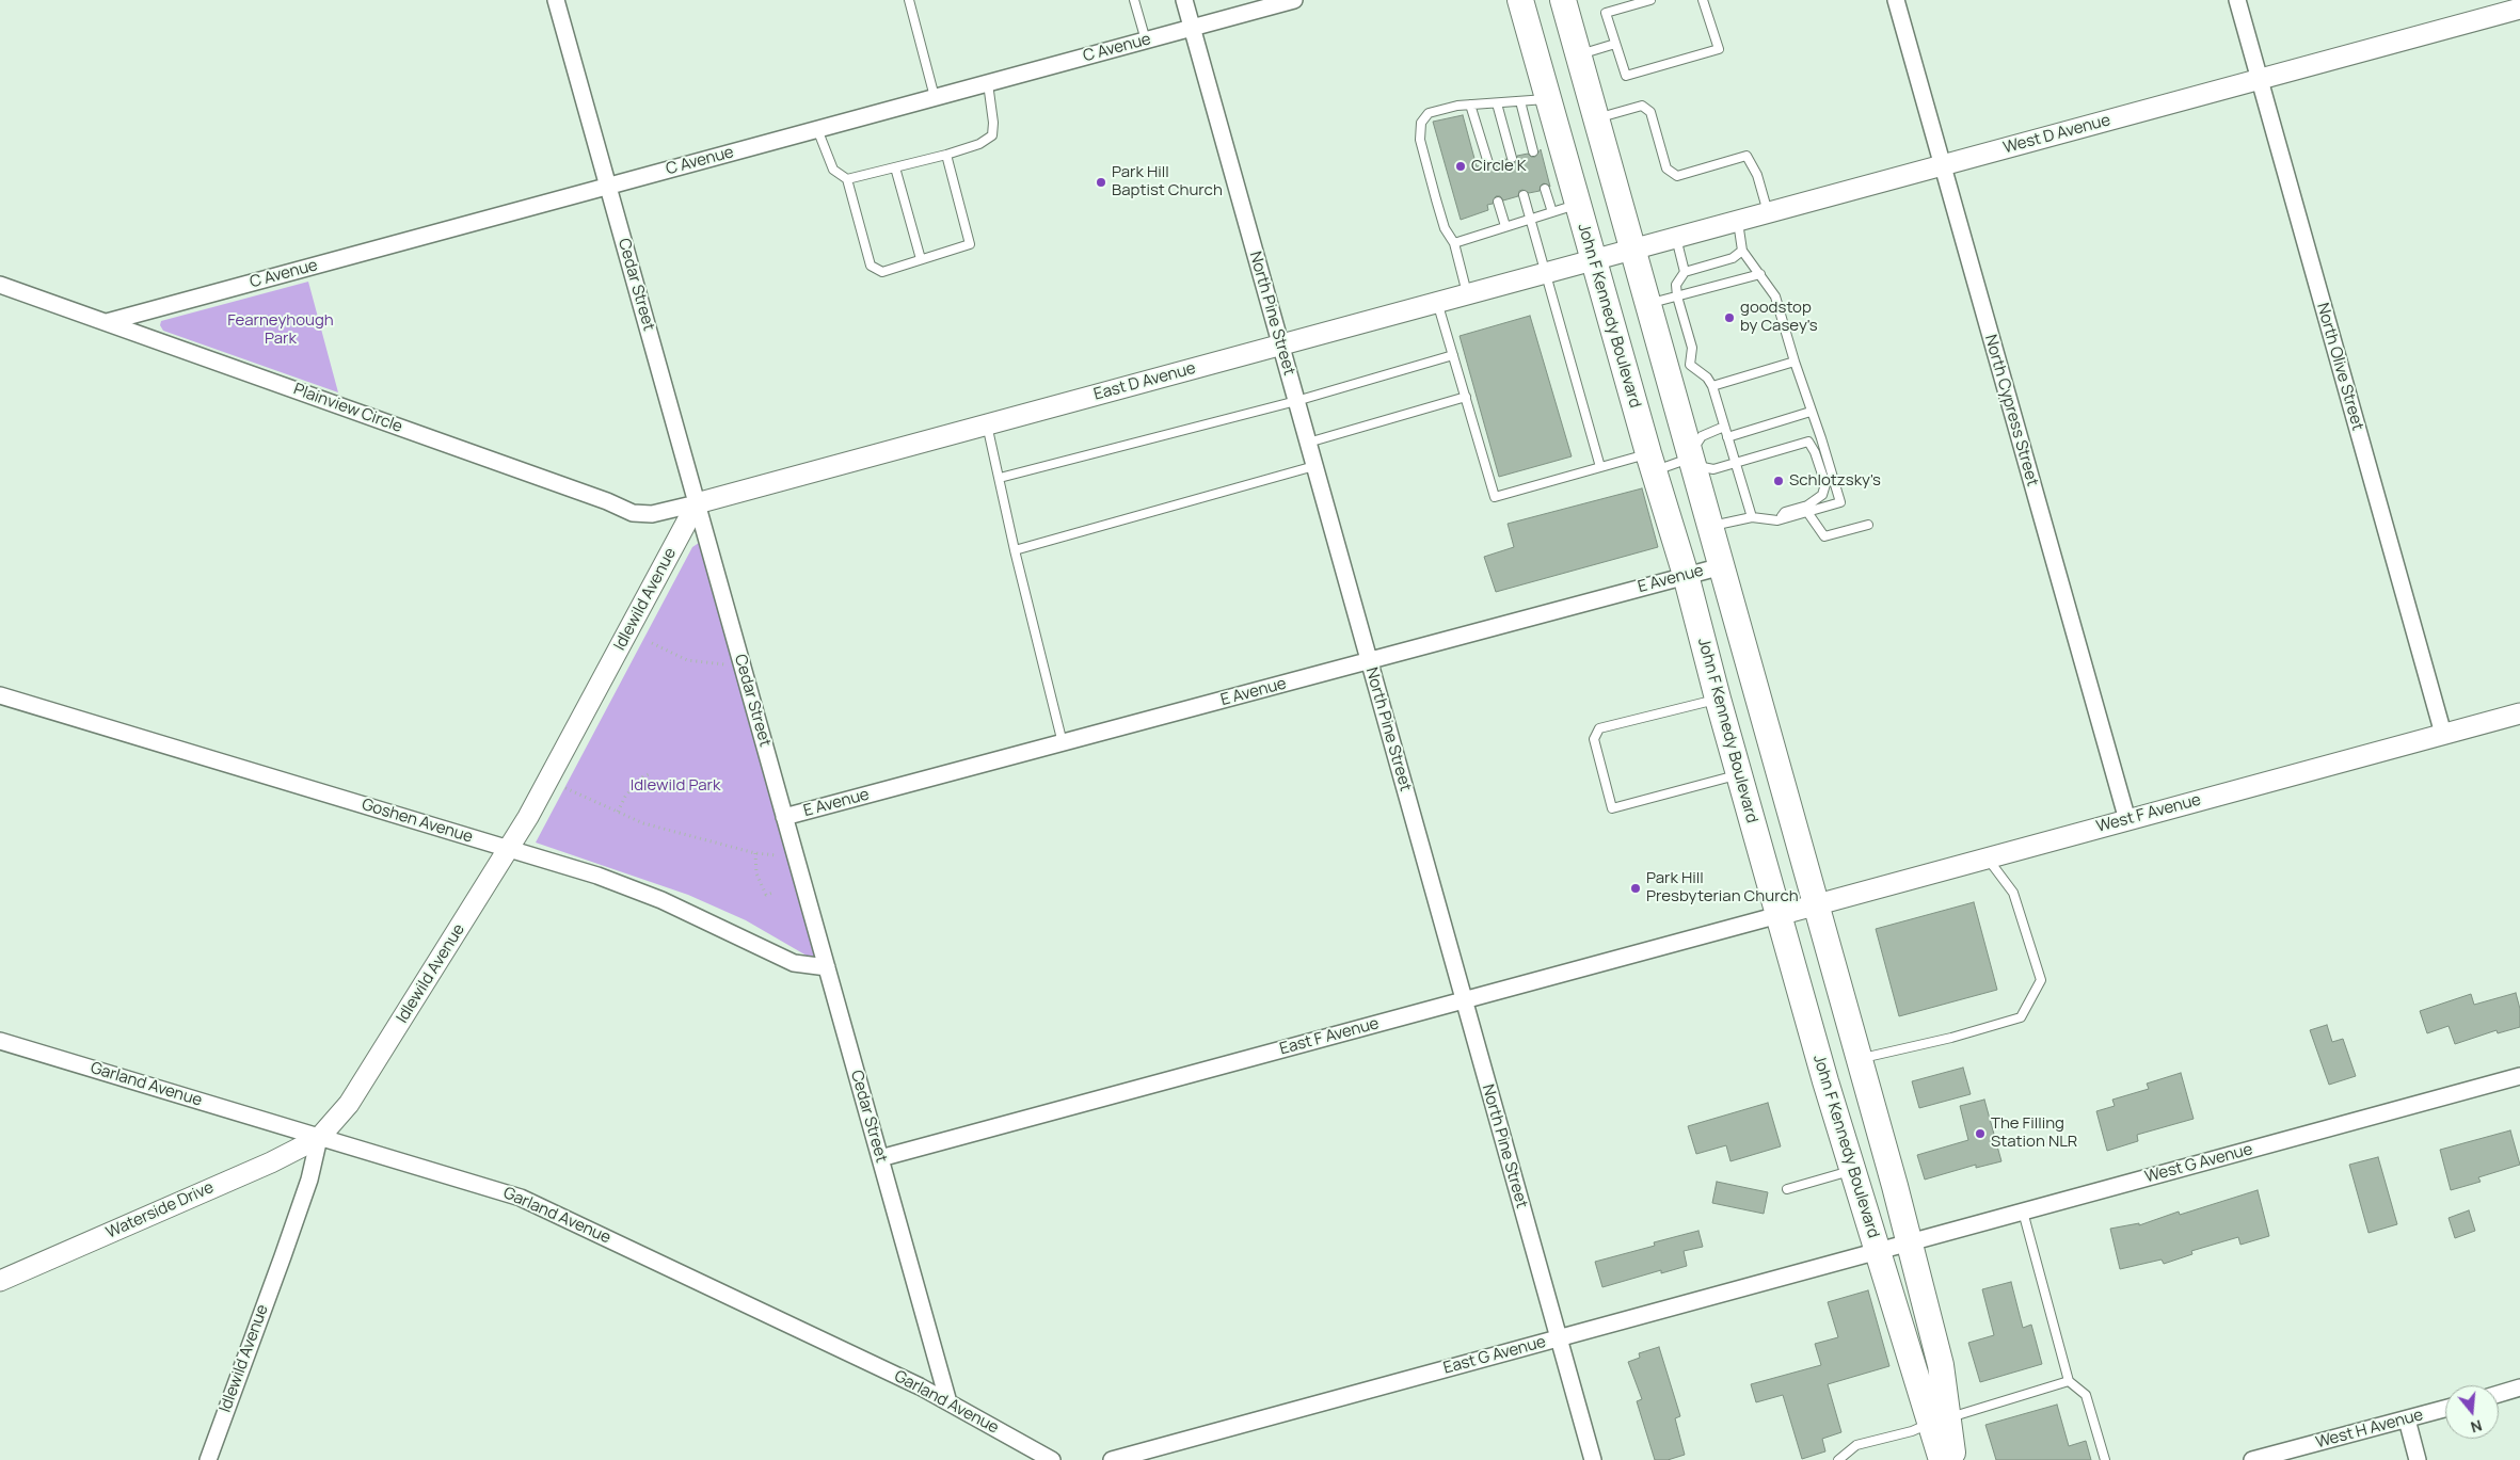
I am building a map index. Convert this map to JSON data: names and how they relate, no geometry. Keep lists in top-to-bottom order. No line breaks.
{"streets":{"main road":["John F Kennedy Boulevard"],"street":["C Avenue","West D Avenue","Cedar Street","North Pine Street","North Olive Street","East D Avenue","Plainview Circle","North Cypress Street","E Avenue","Idlewild Avenue","West F Avenue","Goshen Avenue","East F Avenue","Garland Avenue","West G Avenue","Waterside Drive","East G Avenue","West H Avenue"]},"crossings":[["C Avenue","Cedar Street"],["C Avenue","North Pine Street"],["C Avenue","Plainview Circle"],["West D Avenue","John F Kennedy Boulevard"],["West D Avenue","North Olive Street"],["West D Avenue","East D Avenue"],["West D Avenue","North Cypress Street"],["Cedar Street","East D Avenue"],["Cedar Street","Plainview Circle"],["Cedar Street","E Avenue"],["Cedar Street","Idlewild Avenue"],["Cedar Street","Goshen Avenue"],["Cedar Street","East F Avenue"],["Cedar Street","Garland Avenue"],["North Pine Street","East D Avenue"],["North Pine Street","E Avenue"],["North Pine Street","East F Avenue"],["North Pine Street","East G Avenue"],["John F Kennedy Boulevard","East D Avenue"],["John F Kennedy Boulevard","E Avenue"],["John F Kennedy Boulevard","West F Avenue"],["John F Kennedy Boulevard","East F Avenue"],["John F Kennedy Boulevard","West G Avenue"],["John F Kennedy Boulevard","East G Avenue"],["North Olive Street","West F Avenue"],["East D Avenue","Plainview Circle"],["East D Avenue","Idlewild Avenue"],["Plainview Circle","Idlewild Avenue"],["North Cypress Street","West F Avenue"],["Idlewild Avenue","Goshen Avenue"],["Idlewild Avenue","Garland Avenue"],["Idlewild Avenue","Waterside Drive"],["West F Avenue","East F Avenue"],["Garland Avenue","Waterside Drive"],["West G Avenue","East G Avenue"]],"parks":["Fearneyhough Park","Idlewild Park"],"places":["Circle K","Park Hill Baptist Church","goodstop by Casey's","Schlotzsky's","Park Hill Presbyterian Church","The Filling Station NLR"],"north":"bottom"}
